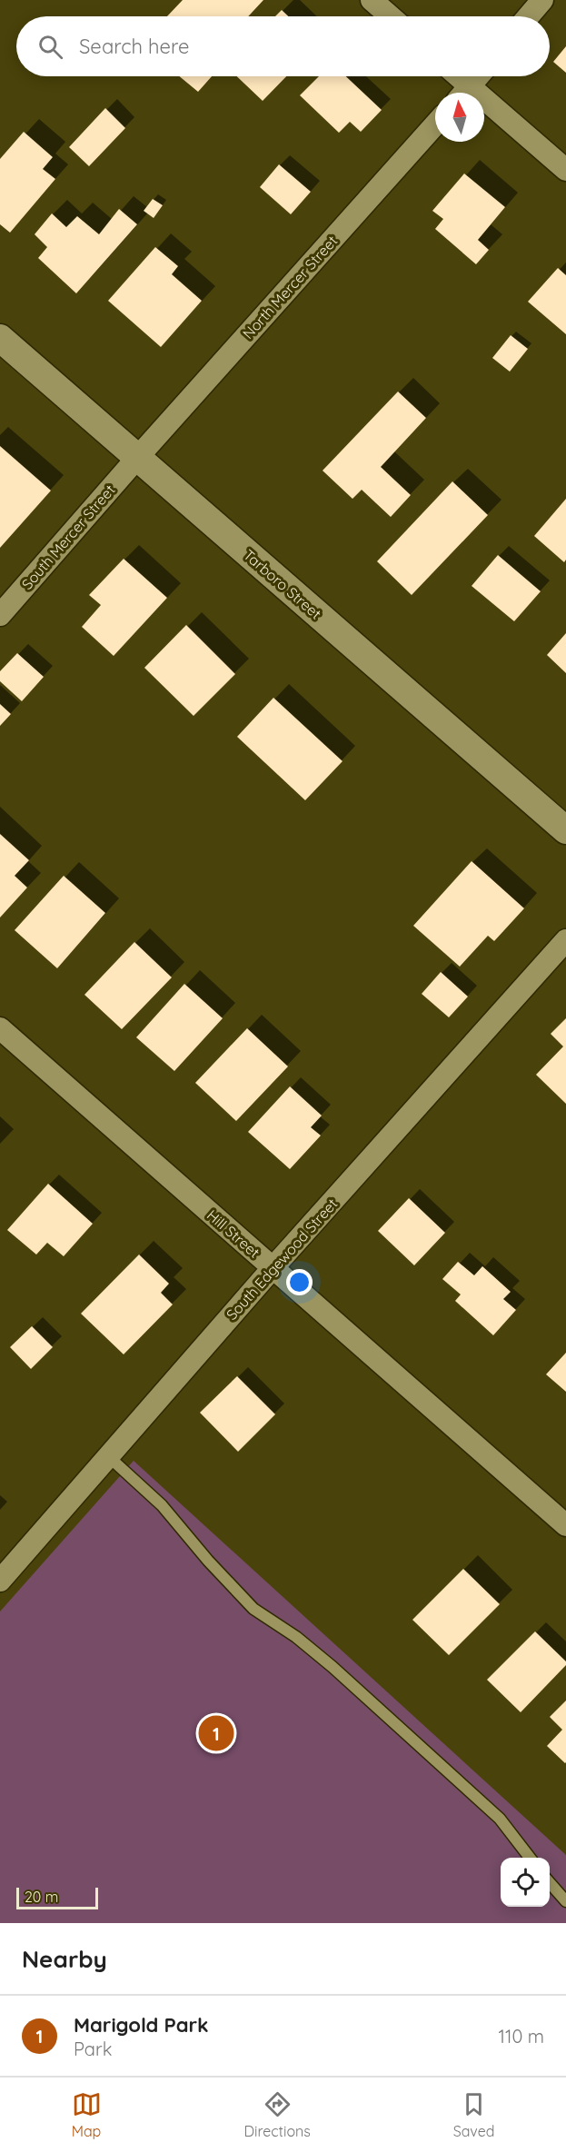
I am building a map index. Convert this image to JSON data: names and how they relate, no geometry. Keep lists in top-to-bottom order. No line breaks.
{"streets":{"street":["North Mercer Street","South Mercer Street","Tarboro Street","Hill Street","South Edgewood Street"]},"crossings":[["North Mercer Street","South Mercer Street"],["North Mercer Street","Tarboro Street"],["South Mercer Street","Tarboro Street"],["Hill Street","South Edgewood Street"]],"scale_bar":"20 m","north":"top","page":{"search":"Search here","pins":"1","scale":"20 m","heading":"Nearby","list":[{"mark":"1","name":"Marigold Park","note":"Park","value":"110 m"}],"nav":["Map","Directions","Saved"]}}
